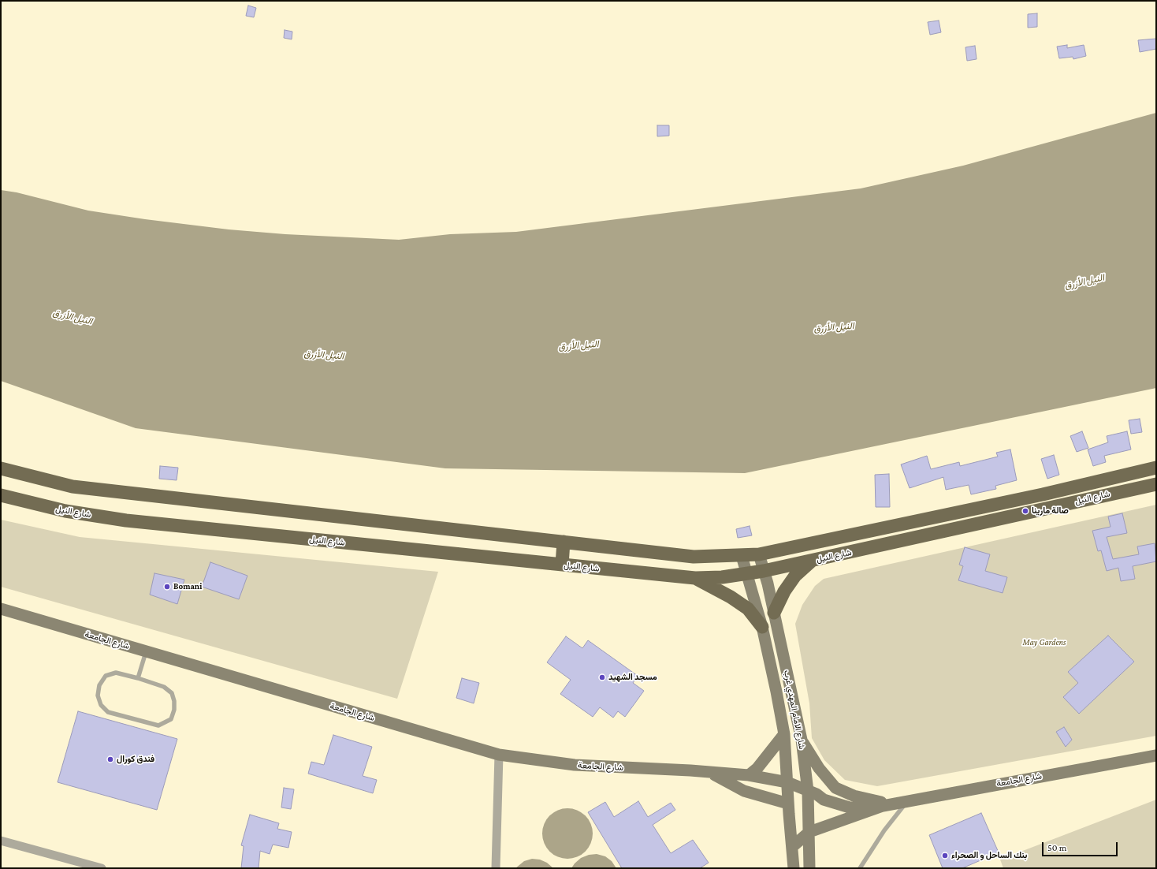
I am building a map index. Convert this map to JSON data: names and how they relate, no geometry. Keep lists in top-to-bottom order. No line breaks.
{"streets":{"main road":["شارع النيل","شارع الجامعة","شارع الامام المهدي غرب"]},"crossings":[["شارع النيل","شارع الامام المهدي غرب"],["شارع الجامعة","شارع الامام المهدي غرب"]],"water":["النيل الأزرق"],"parks":["May Gardens"],"places":["صالة مارينا","Bomani","مسجد الشهيد","فندق كورال","بنك الساحل و الصحراء"],"scale_bar":"50 m"}
